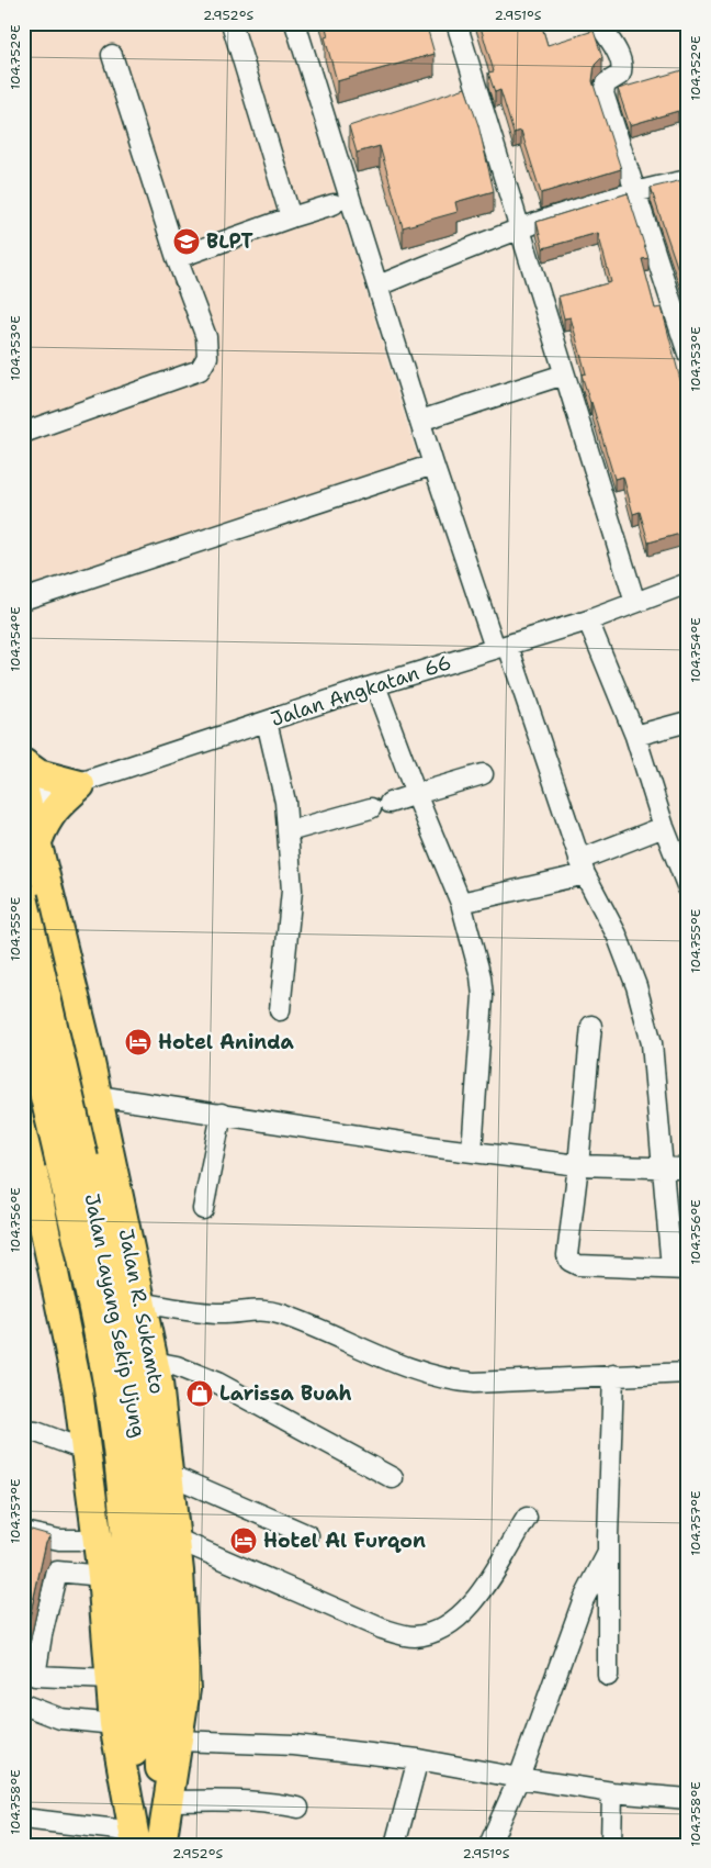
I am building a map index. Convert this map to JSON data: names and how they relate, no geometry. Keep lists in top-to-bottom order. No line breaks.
{"streets":{"highway":["Jalan R. Sukamto","Jalan Layang Sekip Ujung"],"street":["Jalan Angkatan 66"]},"crossings":[["Jalan Angkatan 66","Jalan R. Sukamto"],["Jalan R. Sukamto","Jalan Layang Sekip Ujung"]],"places":{"school or university":["BLPT"],"hotel":["Hotel Aninda","Hotel Al Furqon"],"shop":["Larissa Buah"]},"coordinates":["2.952°S","2.951°S","104.752°E","104.753°E","104.754°E","104.755°E","104.756°E","104.757°E","104.758°E"]}
